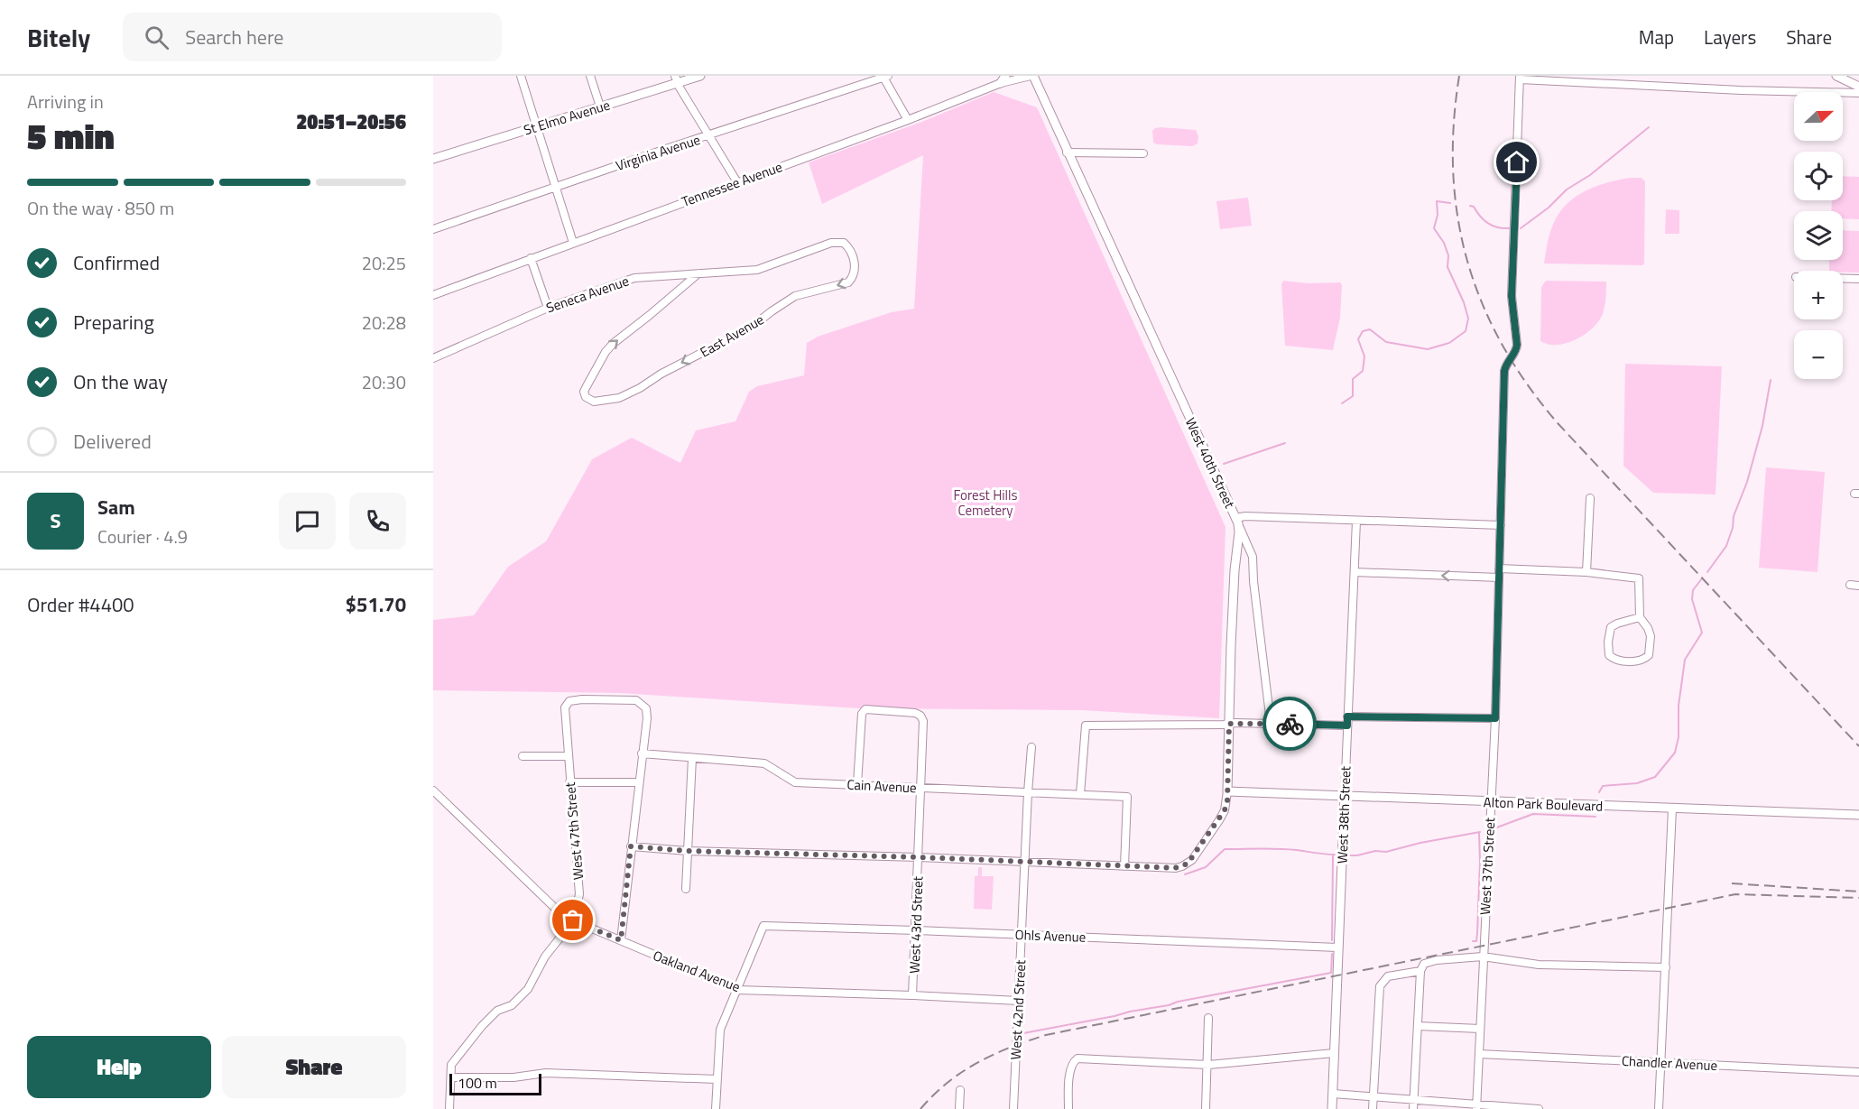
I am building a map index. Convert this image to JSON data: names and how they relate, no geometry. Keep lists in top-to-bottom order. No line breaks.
{"streets":{"main road":["St Elmo Avenue","West 40th Street","Alton Park Boulevard","West 38th Street"],"street":["Virginia Avenue","Tennessee Avenue","Seneca Avenue","East Avenue","Cain Avenue","West 47th Street","West 37th Street","West 43rd Street","Ohls Avenue","Oakland Avenue","West 42nd Street","Chandler Avenue"]},"crossings":[["Tennessee Avenue","West 40th Street"],["Seneca Avenue","East Avenue"],["West 40th Street","Cain Avenue"],["West 40th Street","Alton Park Boulevard"],["Cain Avenue","West 47th Street"],["Cain Avenue","West 43rd Street"],["Cain Avenue","West 42nd Street"],["Alton Park Boulevard","West 38th Street"],["Alton Park Boulevard","West 37th Street"],["West 38th Street","Ohls Avenue"],["West 47th Street","Oakland Avenue"],["West 37th Street","Chandler Avenue"],["West 43rd Street","Ohls Avenue"],["West 43rd Street","Oakland Avenue"],["Ohls Avenue","Oakland Avenue"],["Ohls Avenue","West 42nd Street"],["Oakland Avenue","West 42nd Street"]],"parks":["Forest Hills Cemetery"],"scale_bar":"100 m","north":"right","page":{"header":"Bitely","search":"Search here","nav":["Map","Layers","Share"],"heading":["5 min","Arriving in","20:51–20:56"],"panel":["Sam","Courier · 4.9","Order #4400","$51.70"],"map_buttons":["+","−"],"bar":"On the way · 850 m","list":[["Confirmed","20:25"],["Preparing","20:28"],["On the way","20:30"],"Delivered"],"round":"S","buttons":["Help","Share"],"scale":"100 m"}}
